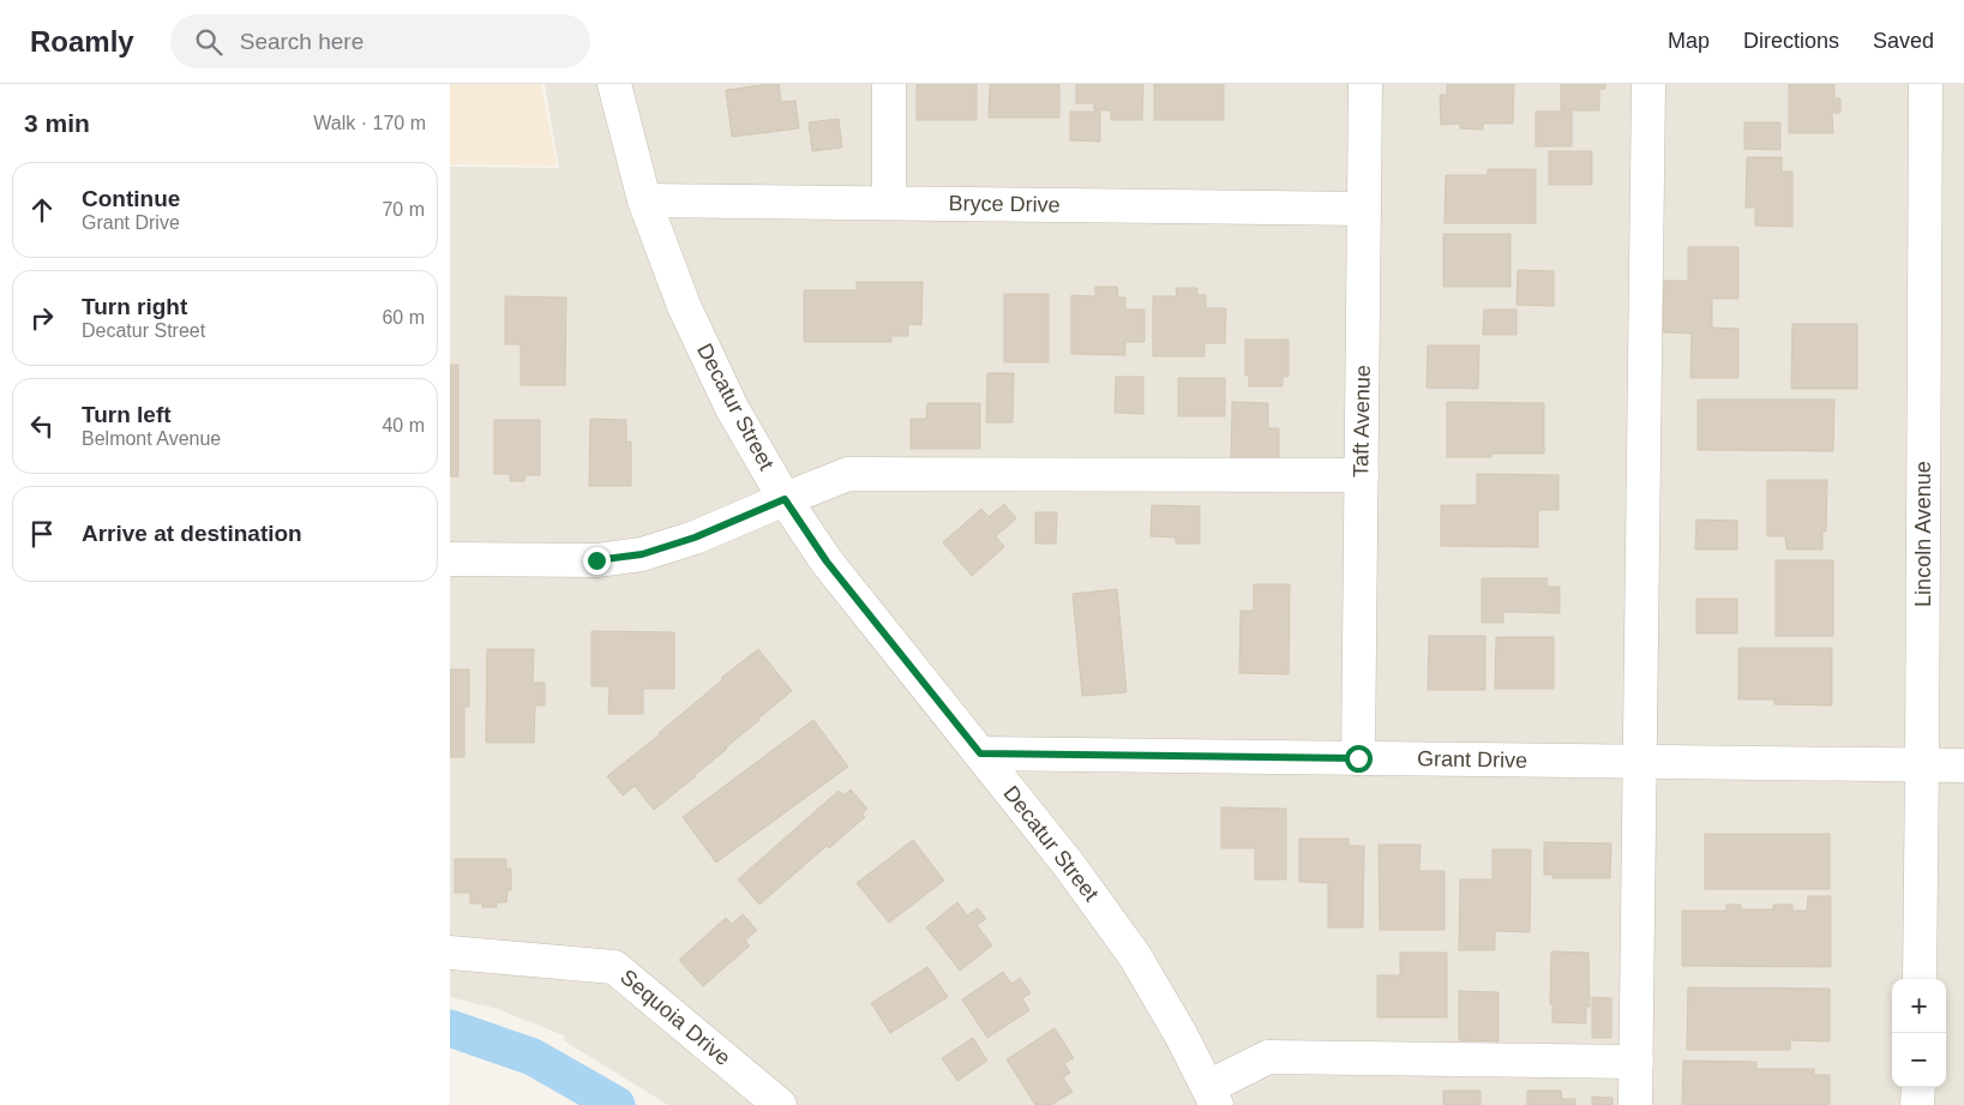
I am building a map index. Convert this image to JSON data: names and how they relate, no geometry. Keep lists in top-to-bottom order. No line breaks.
{"streets":{"street":["Bryce Drive","Decatur Street","Taft Avenue","Lincoln Avenue","Grant Drive","Sequoia Drive"]},"crossings":[["Bryce Drive","Decatur Street"],["Bryce Drive","Taft Avenue"],["Decatur Street","Grant Drive"],["Taft Avenue","Grant Drive"],["Lincoln Avenue","Grant Drive"]],"page":{"header":"Roamly","search":"Search here","nav":["Map","Directions","Saved"],"heading":["3 min","Walk · 170 m"],"list":[["Continue","Grant Drive","70 m"],["Turn right","Decatur Street","60 m"],["Turn left","Belmont Avenue","40 m"],"Arrive at destination"],"map_buttons":["+","−"]}}
